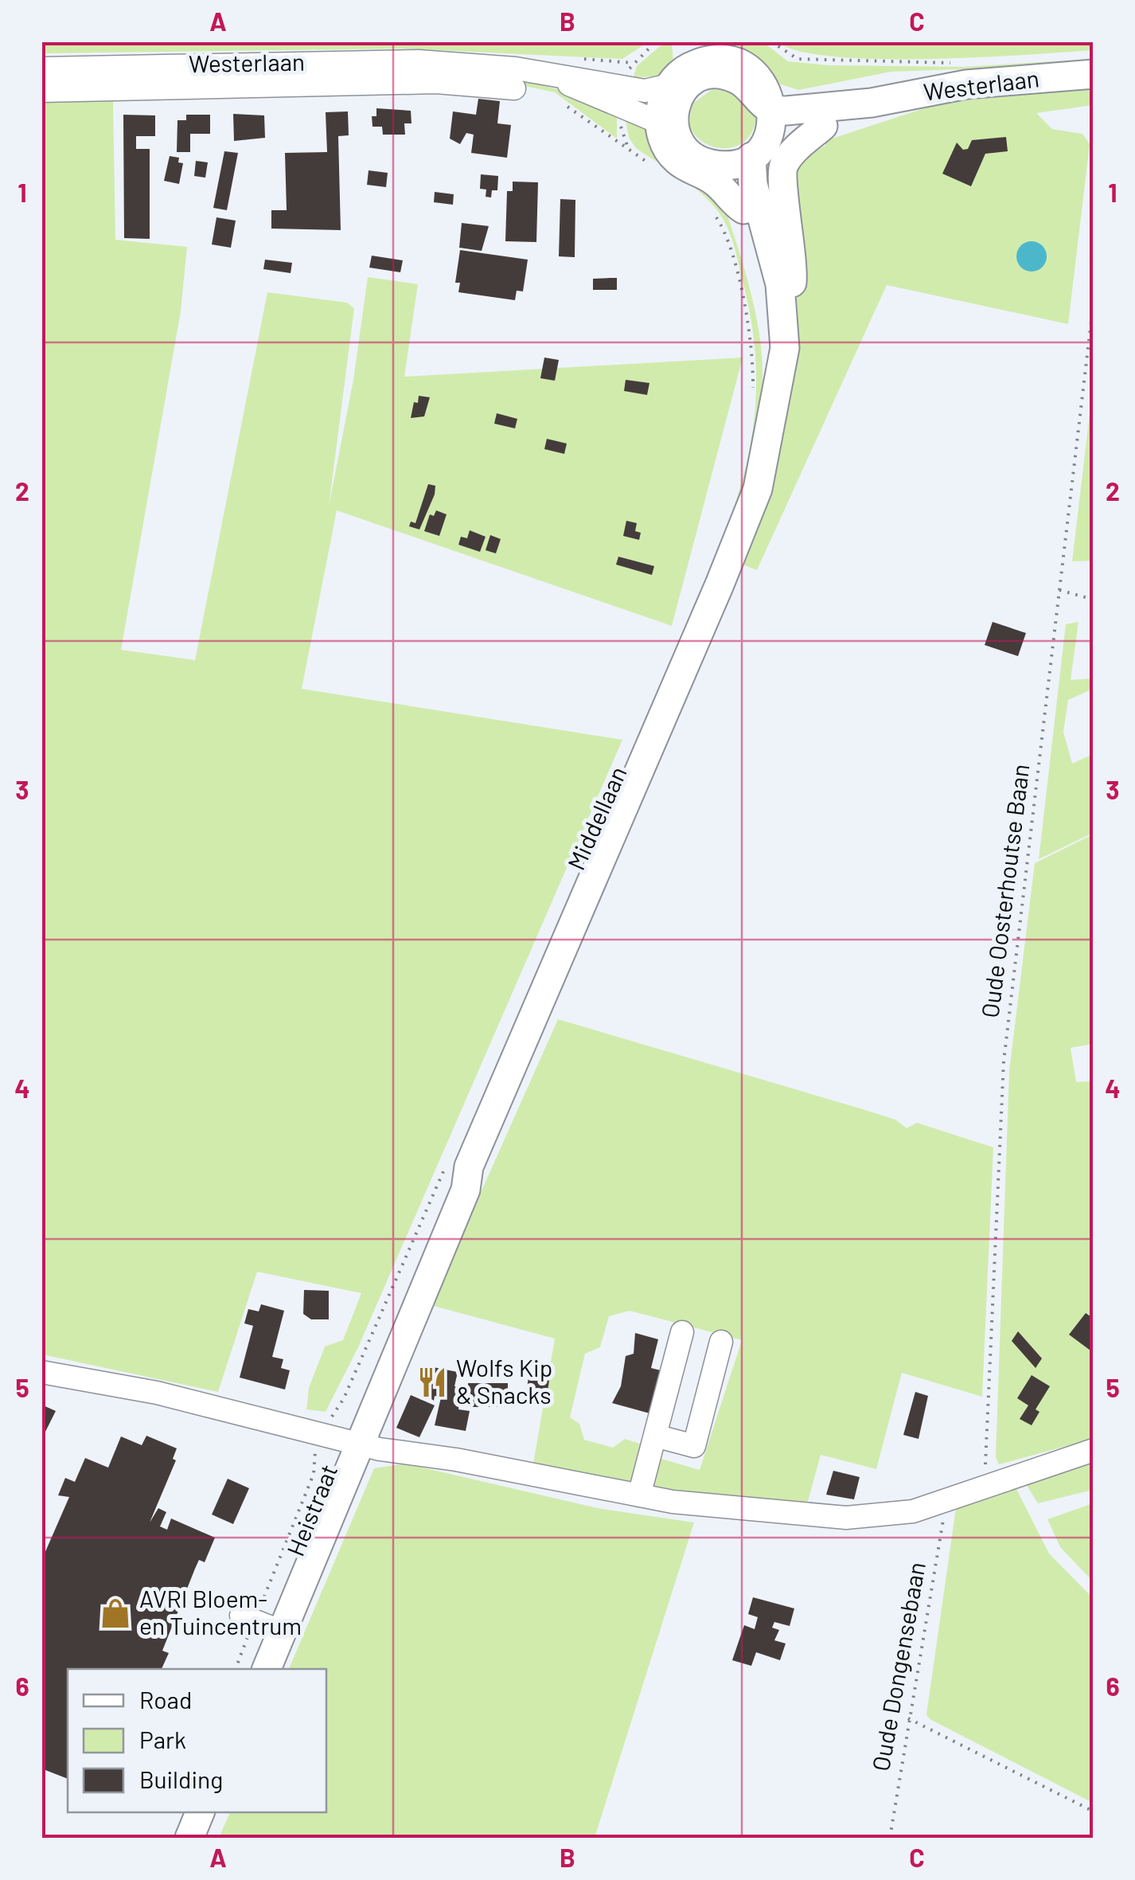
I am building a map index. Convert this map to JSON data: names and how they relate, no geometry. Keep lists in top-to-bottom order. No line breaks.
{"streets":{"main road":["Westerlaan","Middellaan","Heistraat"],"path":["Oude Oosterhoutse Baan","Oude Dongensebaan"]},"crossings":[["Westerlaan","Middellaan"],["Middellaan","Heistraat"]],"places":{"restaurant":["Wolfs Kip & Snacks"],"shop":["AVRI Bloem- en Tuincentrum"]},"legend":["Road","Park","Building"],"grid":{"columns":["A","B","C"],"rows":["1","2","3","4","5","6"]}}
